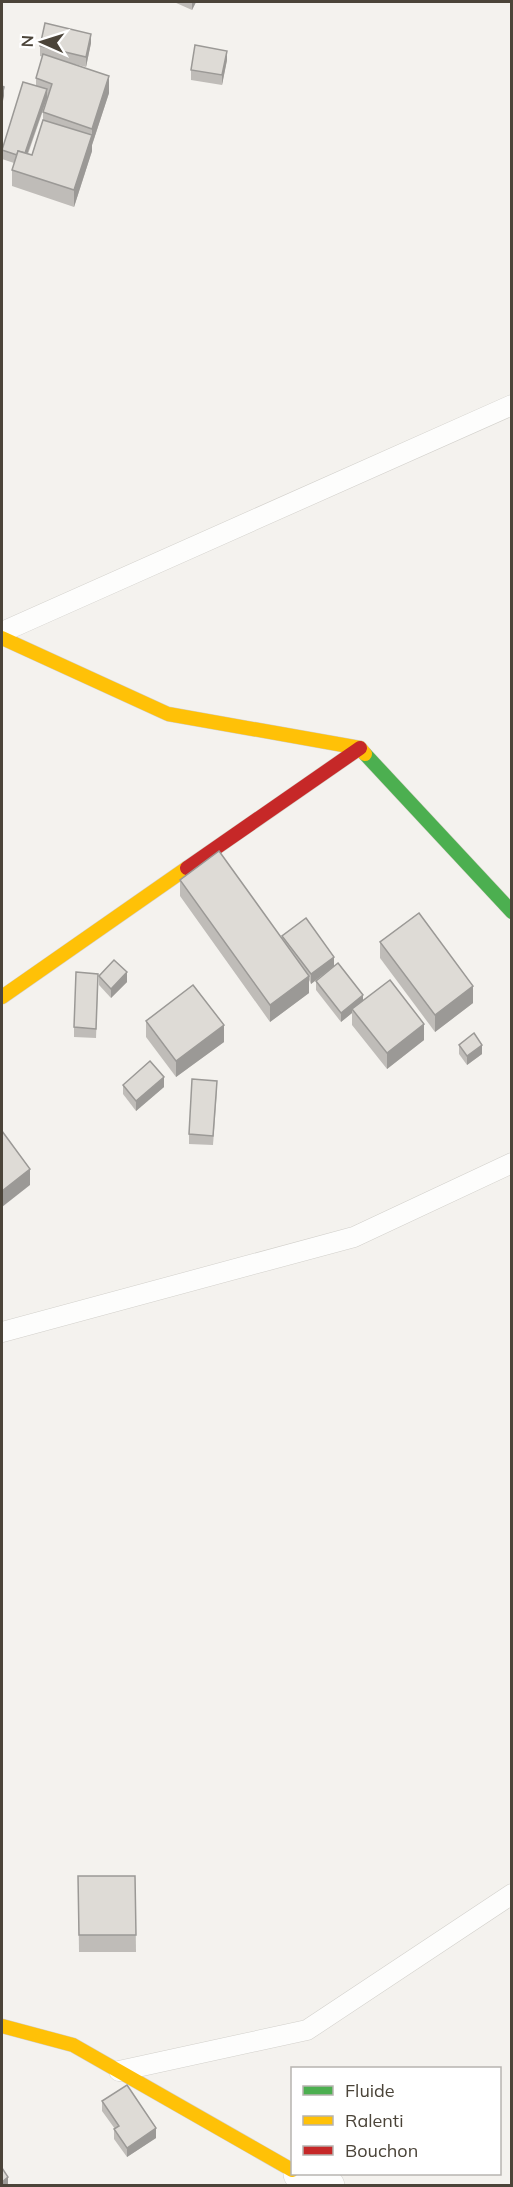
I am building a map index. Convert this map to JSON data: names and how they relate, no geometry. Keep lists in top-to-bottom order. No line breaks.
{"legend":["Fluide","Ralenti","Bouchon"],"north":"left"}
